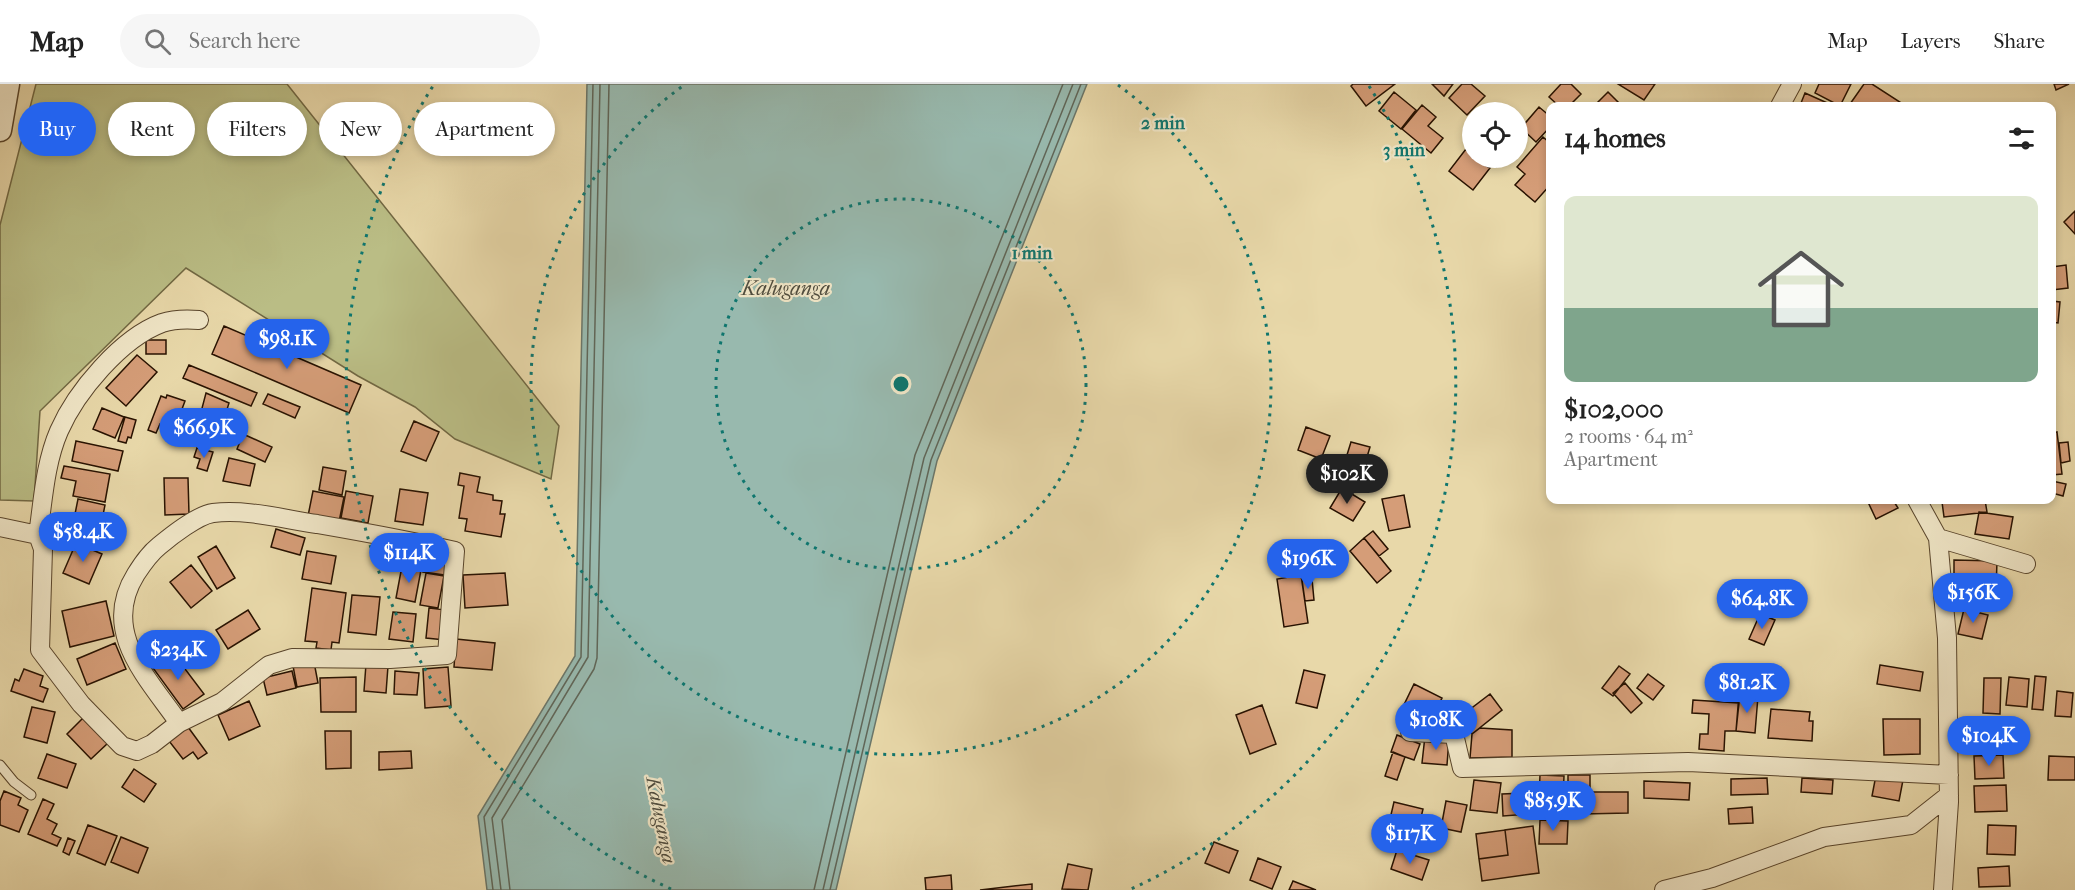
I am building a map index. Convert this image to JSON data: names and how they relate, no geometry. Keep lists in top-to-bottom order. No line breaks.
{"water":["Kaluganga"],"page":{"header":"Map","search":"Search here","nav":["Map","Layers","Share"],"chip":["Buy","Rent","Filters","New","Apartment"],"heading":"14 homes","list":[{"name":"$102,000","note":"2 rooms · 64 m² · Apartment"}],"price":["$98.1K","$66.9K","$102K","$58.4K","$114K","$196K","$156K","$64.8K","$234K","$81.2K","$108K","$104K","$85.9K","$117K"]},"rings":["2 min","3 min","1 min"]}
